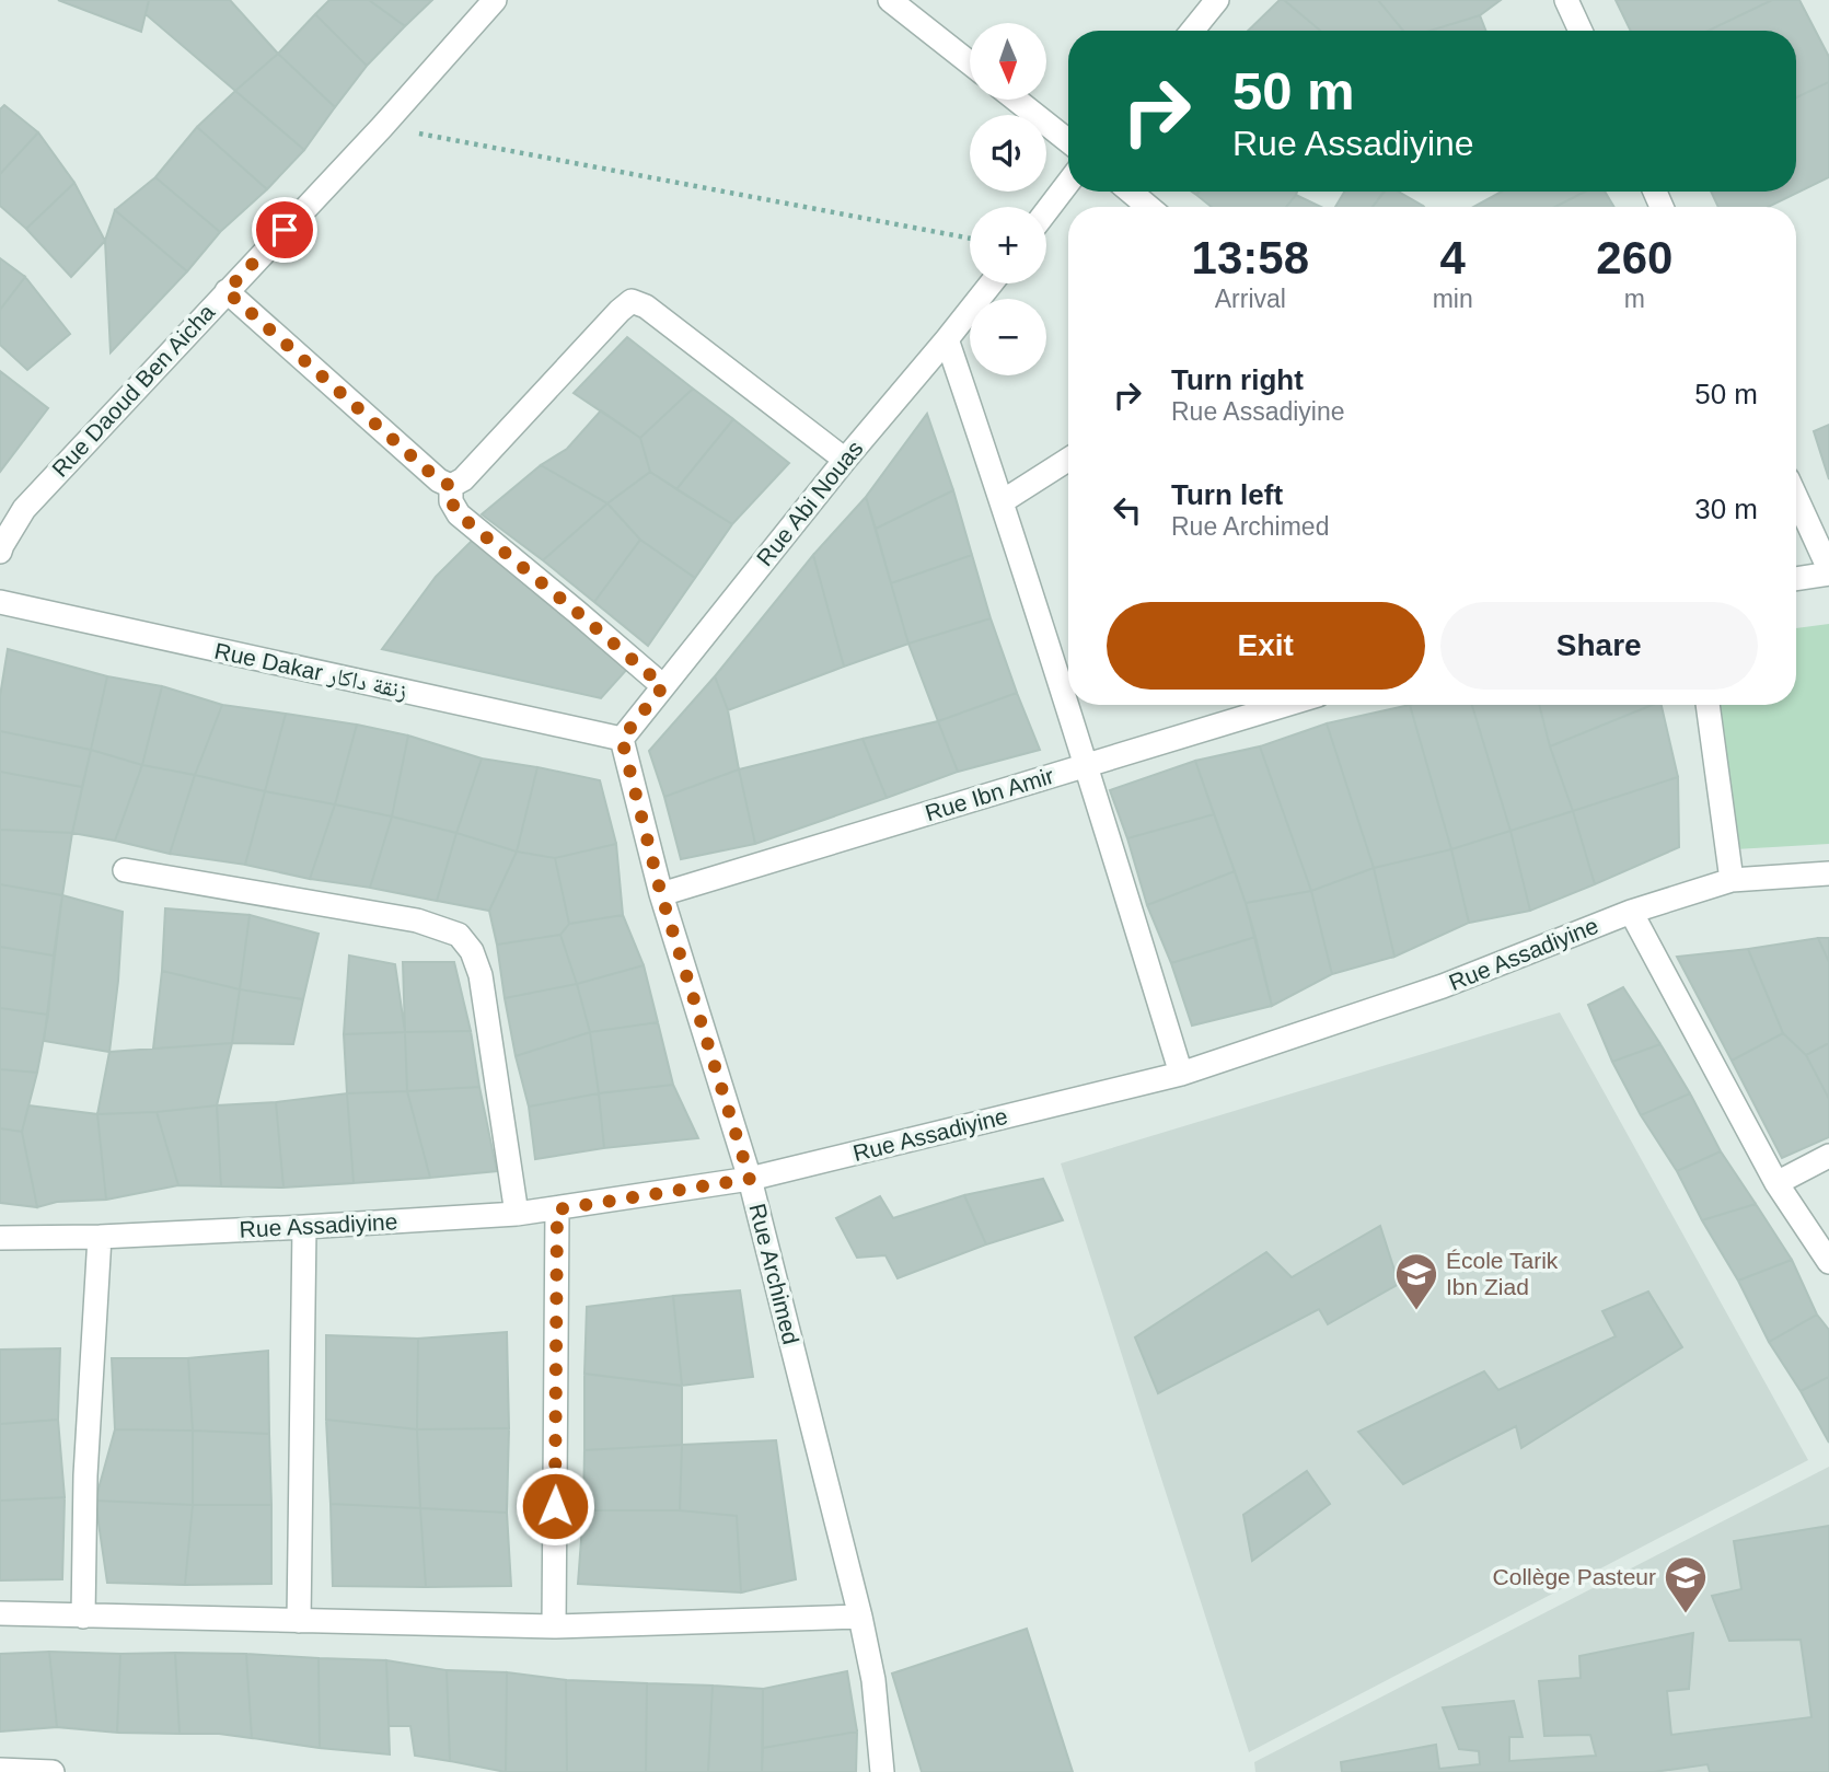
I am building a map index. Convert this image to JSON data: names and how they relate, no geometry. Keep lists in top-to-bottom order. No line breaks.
{"streets":{"street":["Rue Daoud Ben Aicha","Rue Abi Nouas","Rue Dakar زنقة داكار","Rue Ibn Amir","Rue Assadiyine","Rue Archimed"]},"crossings":[["Rue Abi Nouas","Rue Dakar زنقة داكار"],["Rue Abi Nouas","Rue Archimed"],["Rue Dakar زنقة داكار","Rue Archimed"],["Rue Ibn Amir","Rue Archimed"],["Rue Assadiyine","Rue Archimed"]],"places":{"school or university":["École Tarik Ibn Ziad","Collège Pasteur"]},"north":"bottom","page":{"map_buttons":["+","−"],"turn":["50 m","Rue Assadiyine"],"eta":["13:58","Arrival","4","min","260","m"],"list":[{"name":"Turn right","note":"Rue Assadiyine","value":"50 m"},{"name":"Turn left","note":"Rue Archimed","value":"30 m"}],"buttons":["Exit","Share"]}}
